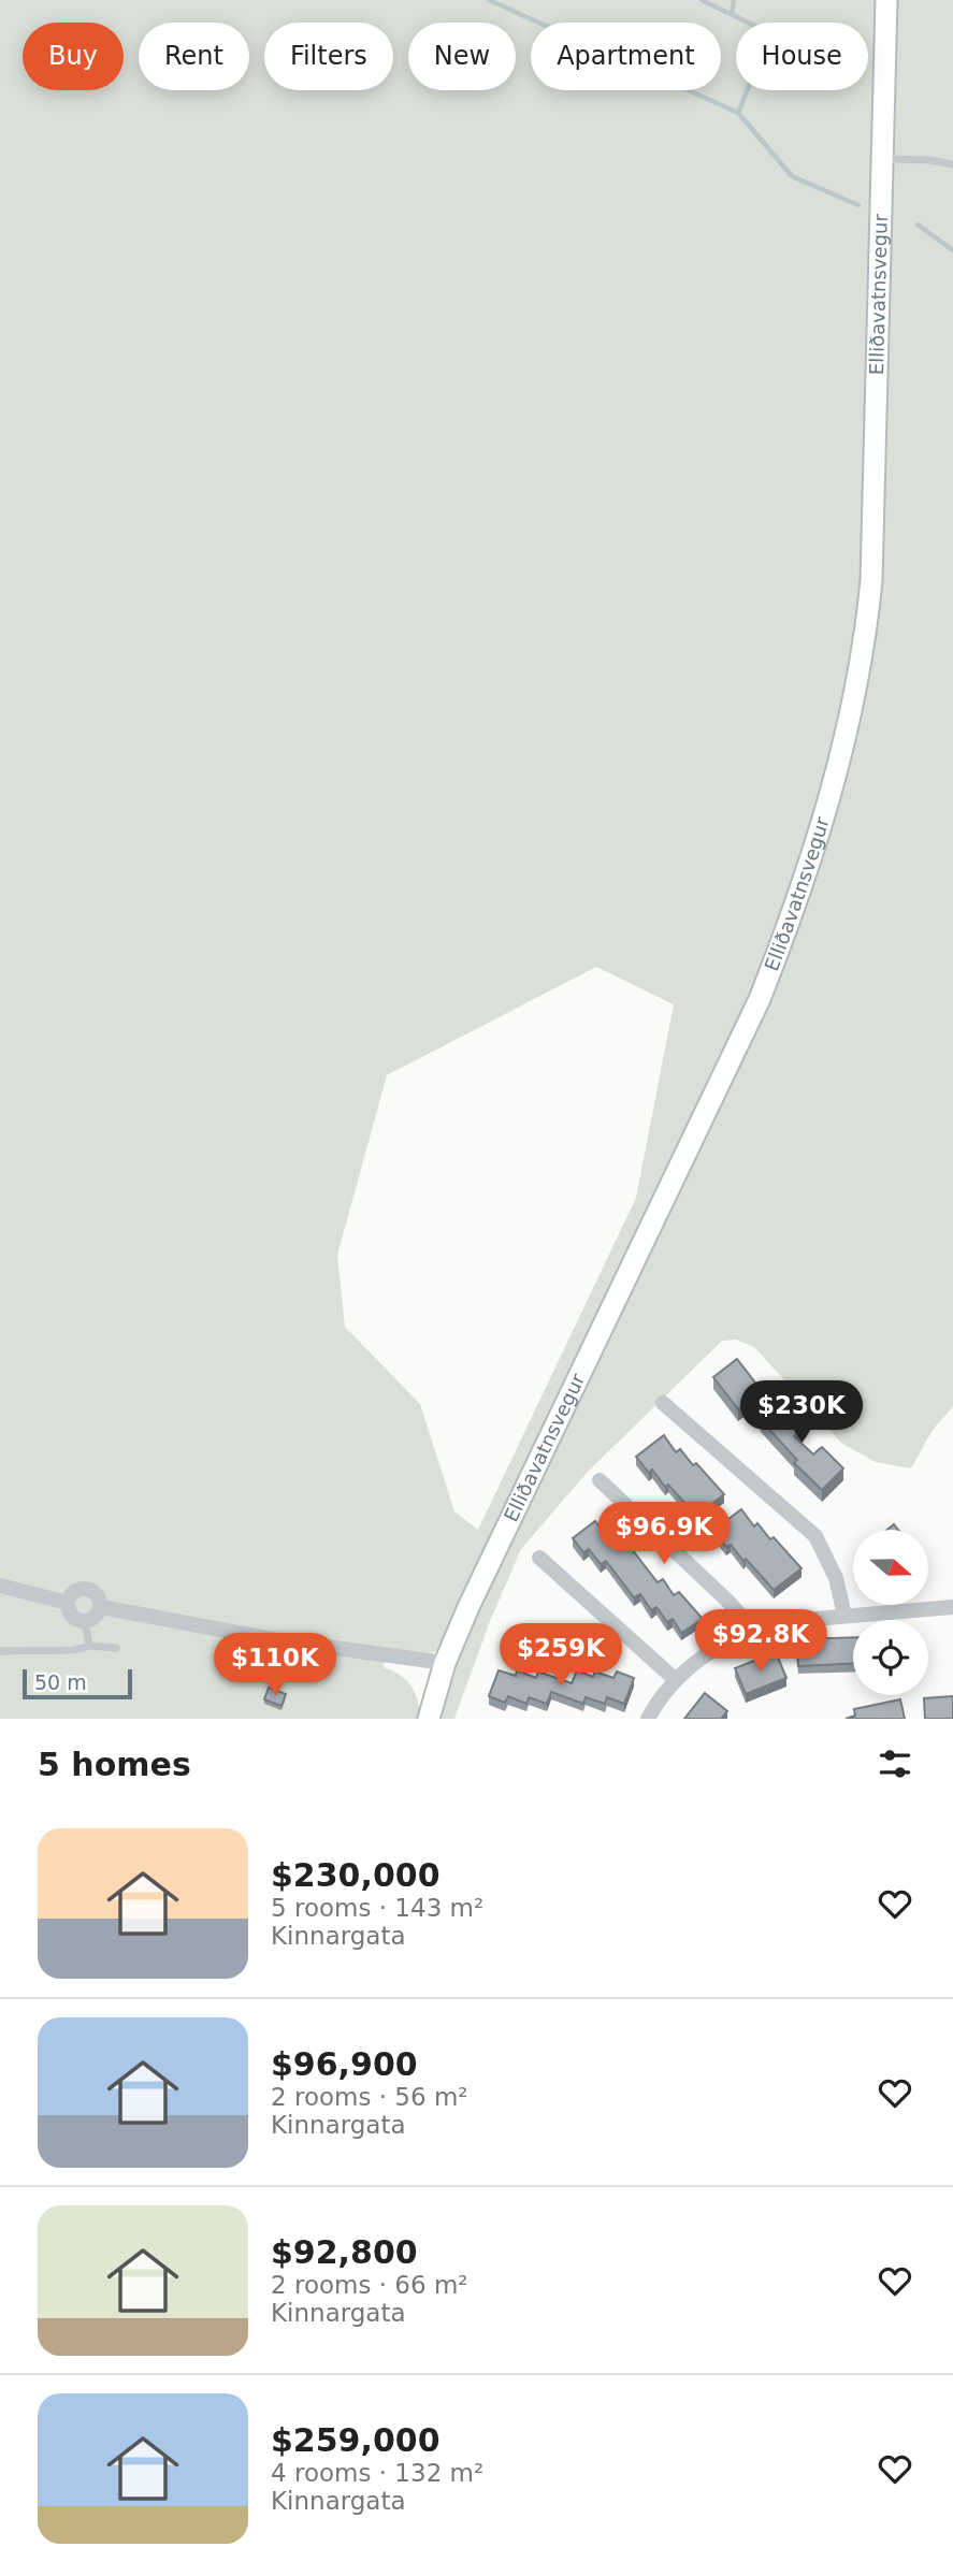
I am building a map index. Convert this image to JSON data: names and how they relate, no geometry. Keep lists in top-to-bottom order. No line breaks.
{"streets":{"main road":["Elliðavatnsvegur"]},"scale_bar":"50 m","north":"right","page":{"chip":["Buy","Rent","Filters","New","Apartment","House"],"price":["$230K","$96.9K","$92.8K","$259K","$110K"],"scale":"50 m","heading":"5 homes","list":[{"name":"$230,000","note":"5 rooms · 143 m² · Kinnargata"},{"name":"$96,900","note":"2 rooms · 56 m² · Kinnargata"},{"name":"$92,800","note":"2 rooms · 66 m² · Kinnargata"},{"name":"$259,000","note":"4 rooms · 132 m² · Kinnargata"}]}}
